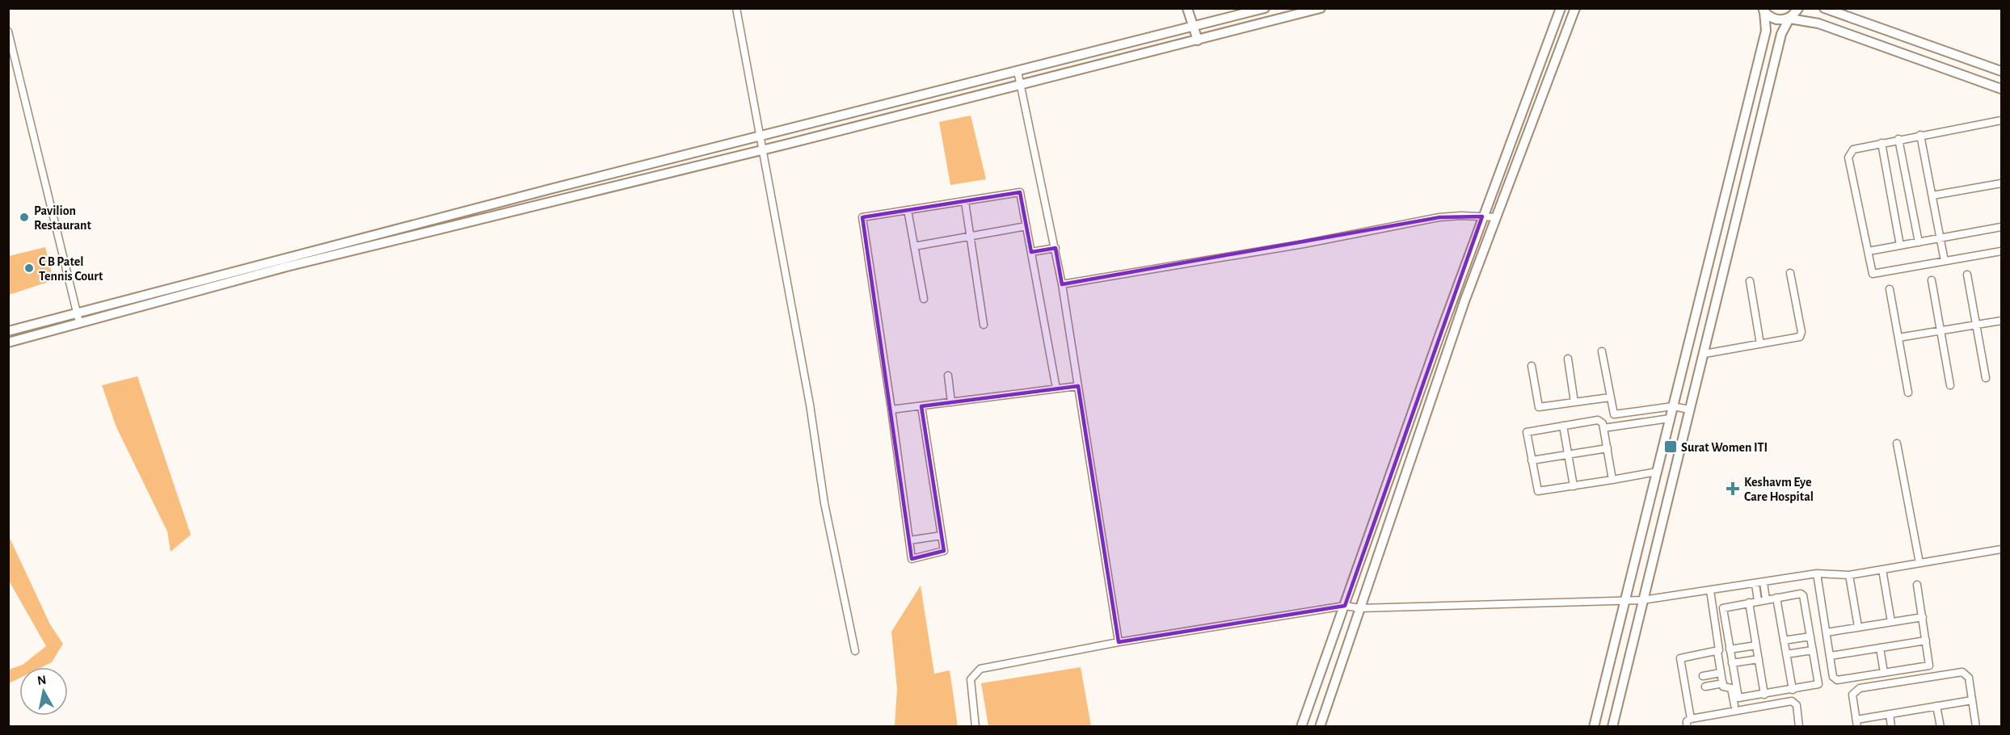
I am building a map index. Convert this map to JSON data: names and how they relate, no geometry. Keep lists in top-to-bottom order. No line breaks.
{"places":{"other":["Pavilion Restaurant","C B Patel Tennis Court"],"transit":["Surat Women ITI"],"health":["Keshavm Eye Care Hospital"]},"north":"top"}
